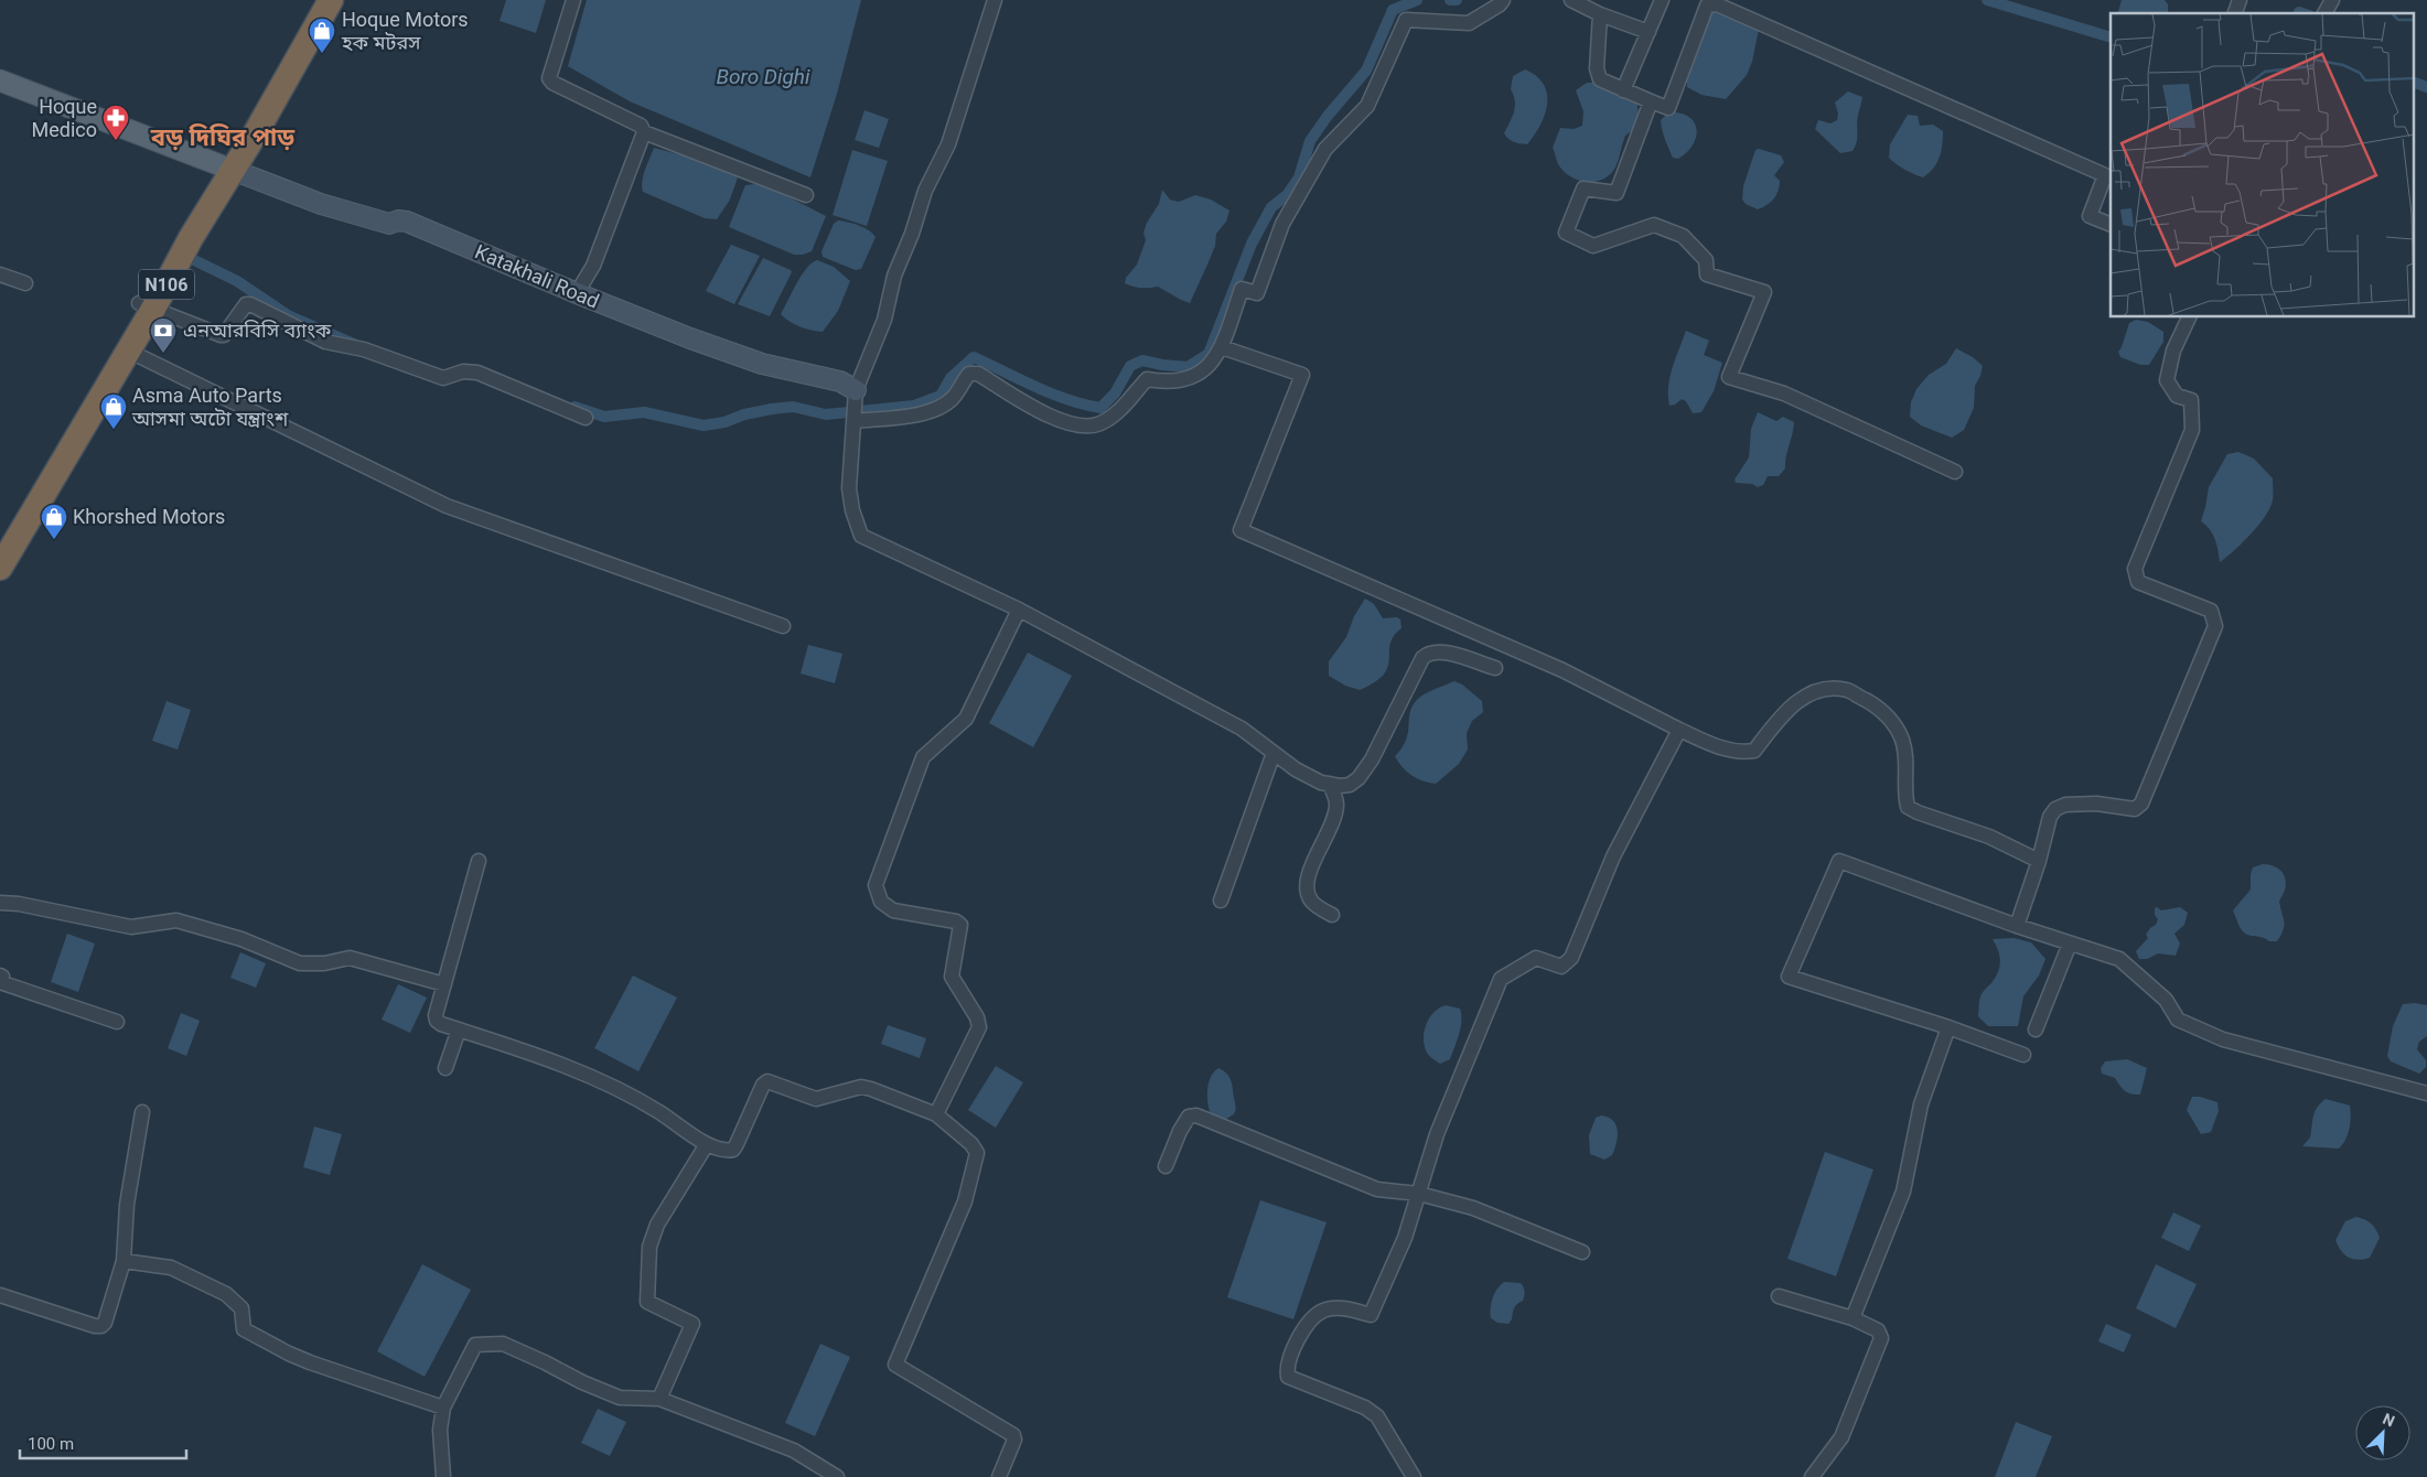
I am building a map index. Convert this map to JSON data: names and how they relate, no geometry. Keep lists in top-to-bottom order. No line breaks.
{"streets":{"highway":["N106"],"street":["Katakhali Road"]},"crossings":[["Katakhali Road","N106"]],"districts":["বড় দিঘির পাড়"],"water":["Boro Dighi"],"places":{"shop":["Hoque Motors হক মটরস","Asma Auto Parts আসমা অটো যন্ত্রাংশ","Khorshed Motors"],"pharmacy":["Hoque Medico"],"bank":["এনআরবিসি ব্যাংক"]},"scale_bar":"100 m","north":"top right"}
